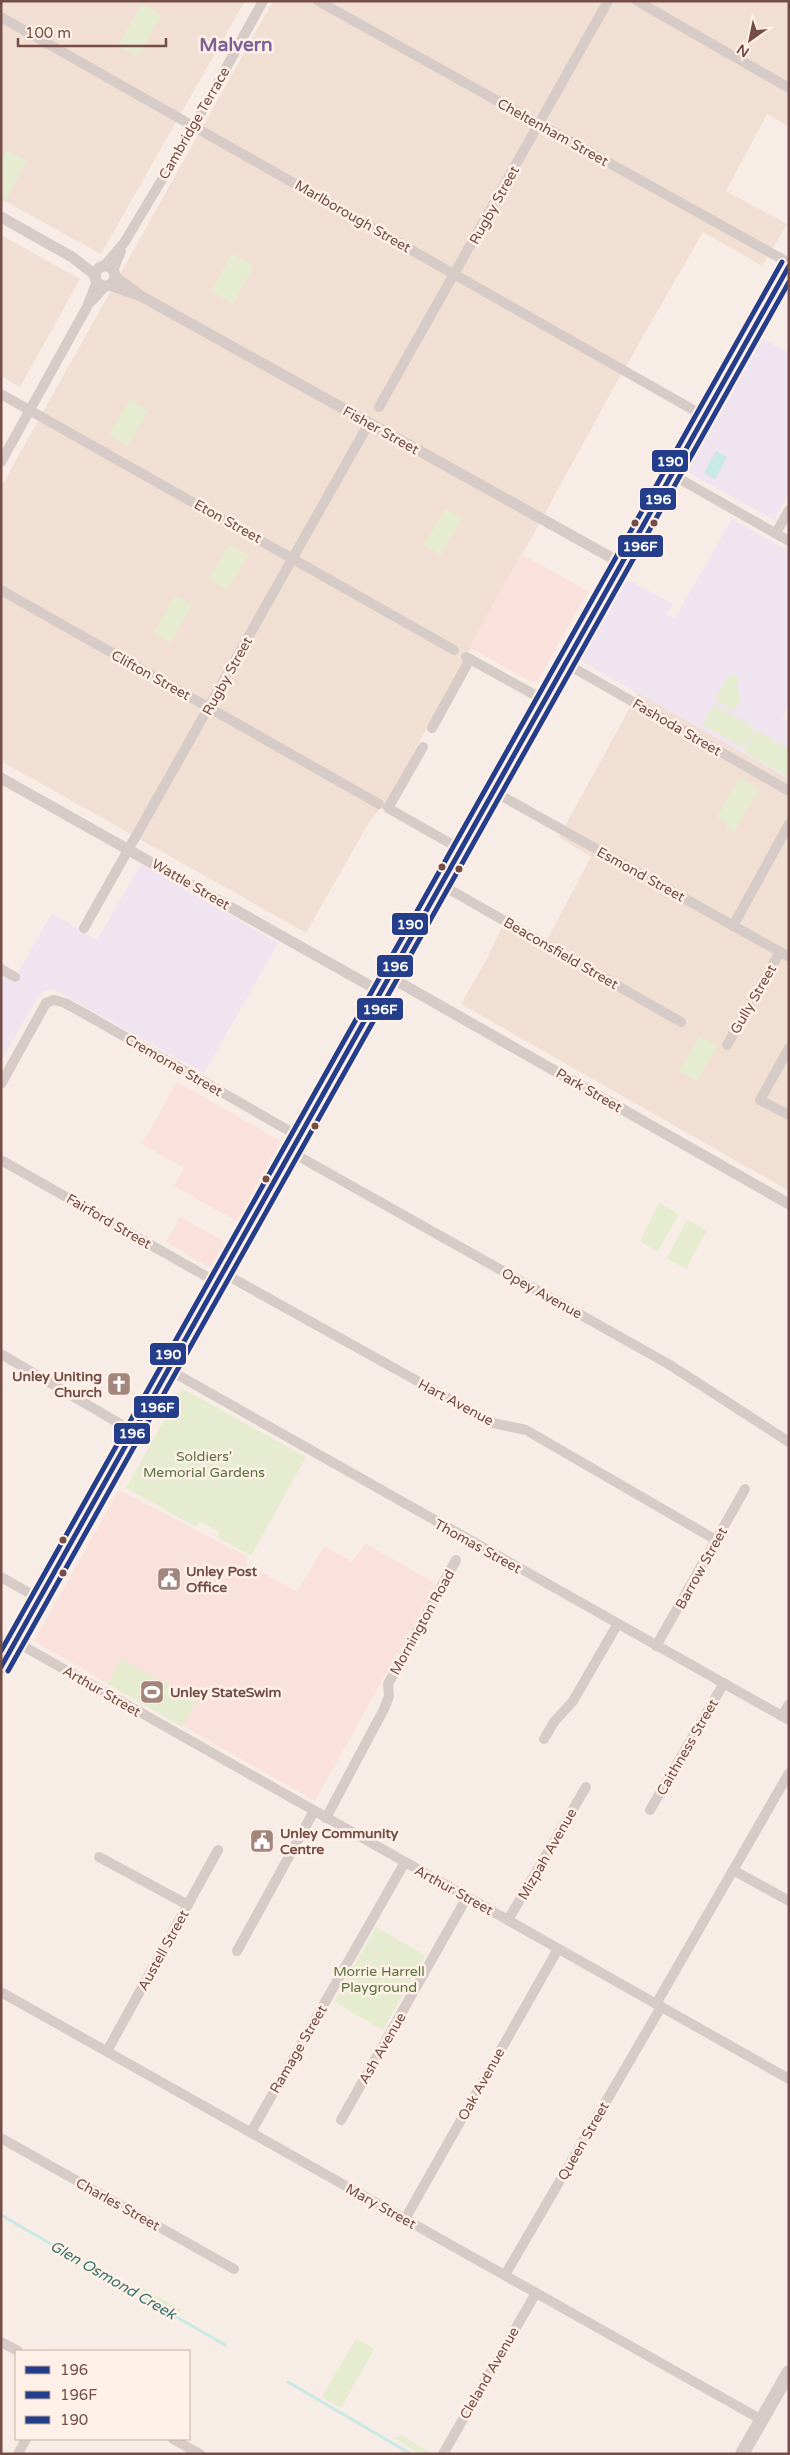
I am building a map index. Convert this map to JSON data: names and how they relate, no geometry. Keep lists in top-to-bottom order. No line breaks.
{"streets":{"street":["Cambridge Terrace","Cheltenham Street","Rugby Street","Marlborough Street","Fisher Street","Eton Street","Clifton Street","Fashoda Street","Esmond Street","Wattle Street","Beaconsfield Street","Gully Street","Cremorne Street","Park Street","Fairford Street","Opey Avenue","Hart Avenue","Thomas Street","Barrow Street","Mornington Road","Arthur Street","Caithness Street","Mizpah Avenue","Austell Street","Ash Avenue","Ramage Street","Oak Avenue","Queen Street","Charles Street","Mary Street","Cleland Avenue"]},"crossings":[["Cambridge Terrace","Marlborough Street"],["Cambridge Terrace","Fisher Street"],["Cambridge Terrace","Eton Street"],["Cheltenham Street","Rugby Street"],["Rugby Street","Marlborough Street"],["Rugby Street","Fisher Street"],["Rugby Street","Eton Street"],["Rugby Street","Clifton Street"],["Rugby Street","Wattle Street"],["Esmond Street","Gully Street"],["Fairford Street","Hart Avenue"],["Hart Avenue","Barrow Street"],["Thomas Street","Barrow Street"],["Thomas Street","Caithness Street"],["Mornington Road","Arthur Street"],["Arthur Street","Mizpah Avenue"],["Arthur Street","Ash Avenue"],["Arthur Street","Ramage Street"],["Arthur Street","Oak Avenue"],["Arthur Street","Queen Street"],["Austell Street","Mary Street"],["Ramage Street","Mary Street"],["Oak Avenue","Mary Street"],["Queen Street","Mary Street"],["Mary Street","Cleland Avenue"]],"districts":["Malvern"],"water":["Glen Osmond Creek"],"parks":["Soldiers' Memorial Gardens","Morrie Harrell Playground"],"places":{"church":["Unley Uniting Church"],"public building":["Unley Post Office","Unley Community Centre"],"sports":["Unley StateSwim"]},"lines":["transit line 190","transit line 196","transit line 196F"],"legend":["196","196F","190"],"scale_bar":"100 m","north":"bottom left"}
